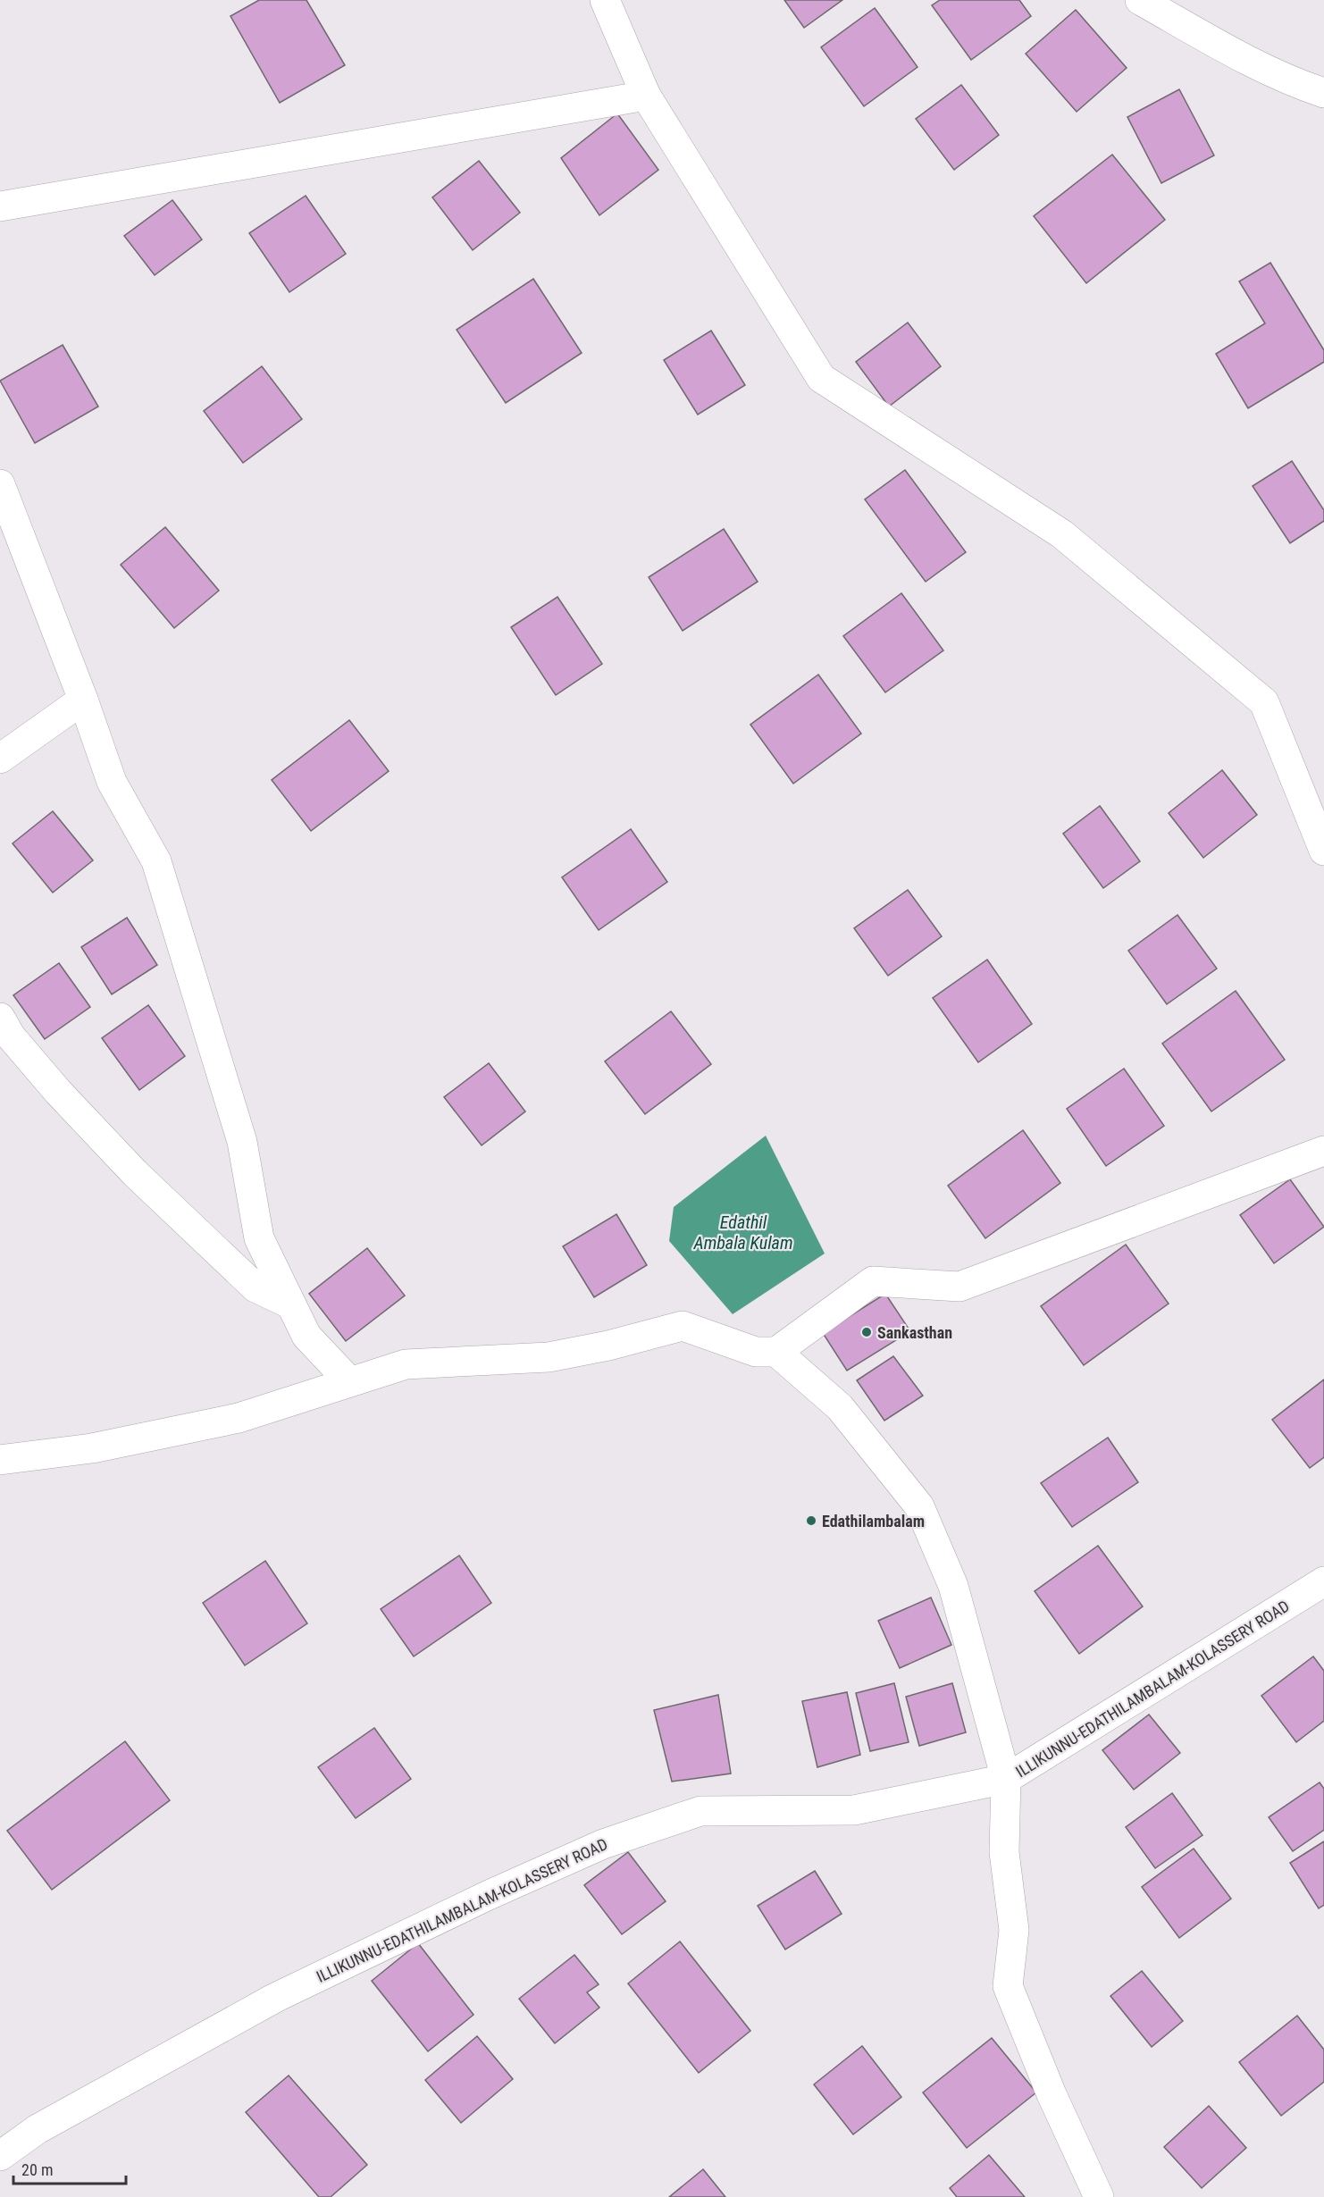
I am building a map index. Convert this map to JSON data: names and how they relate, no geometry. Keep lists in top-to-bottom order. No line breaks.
{"streets":{"street":["ILLIKUNNU-EDATHILAMBALAM-KOLASSERY ROAD"]},"water":["Edathil Ambala Kulam"],"places":["Sankasthan","Edathilambalam"],"scale_bar":"20 m"}
